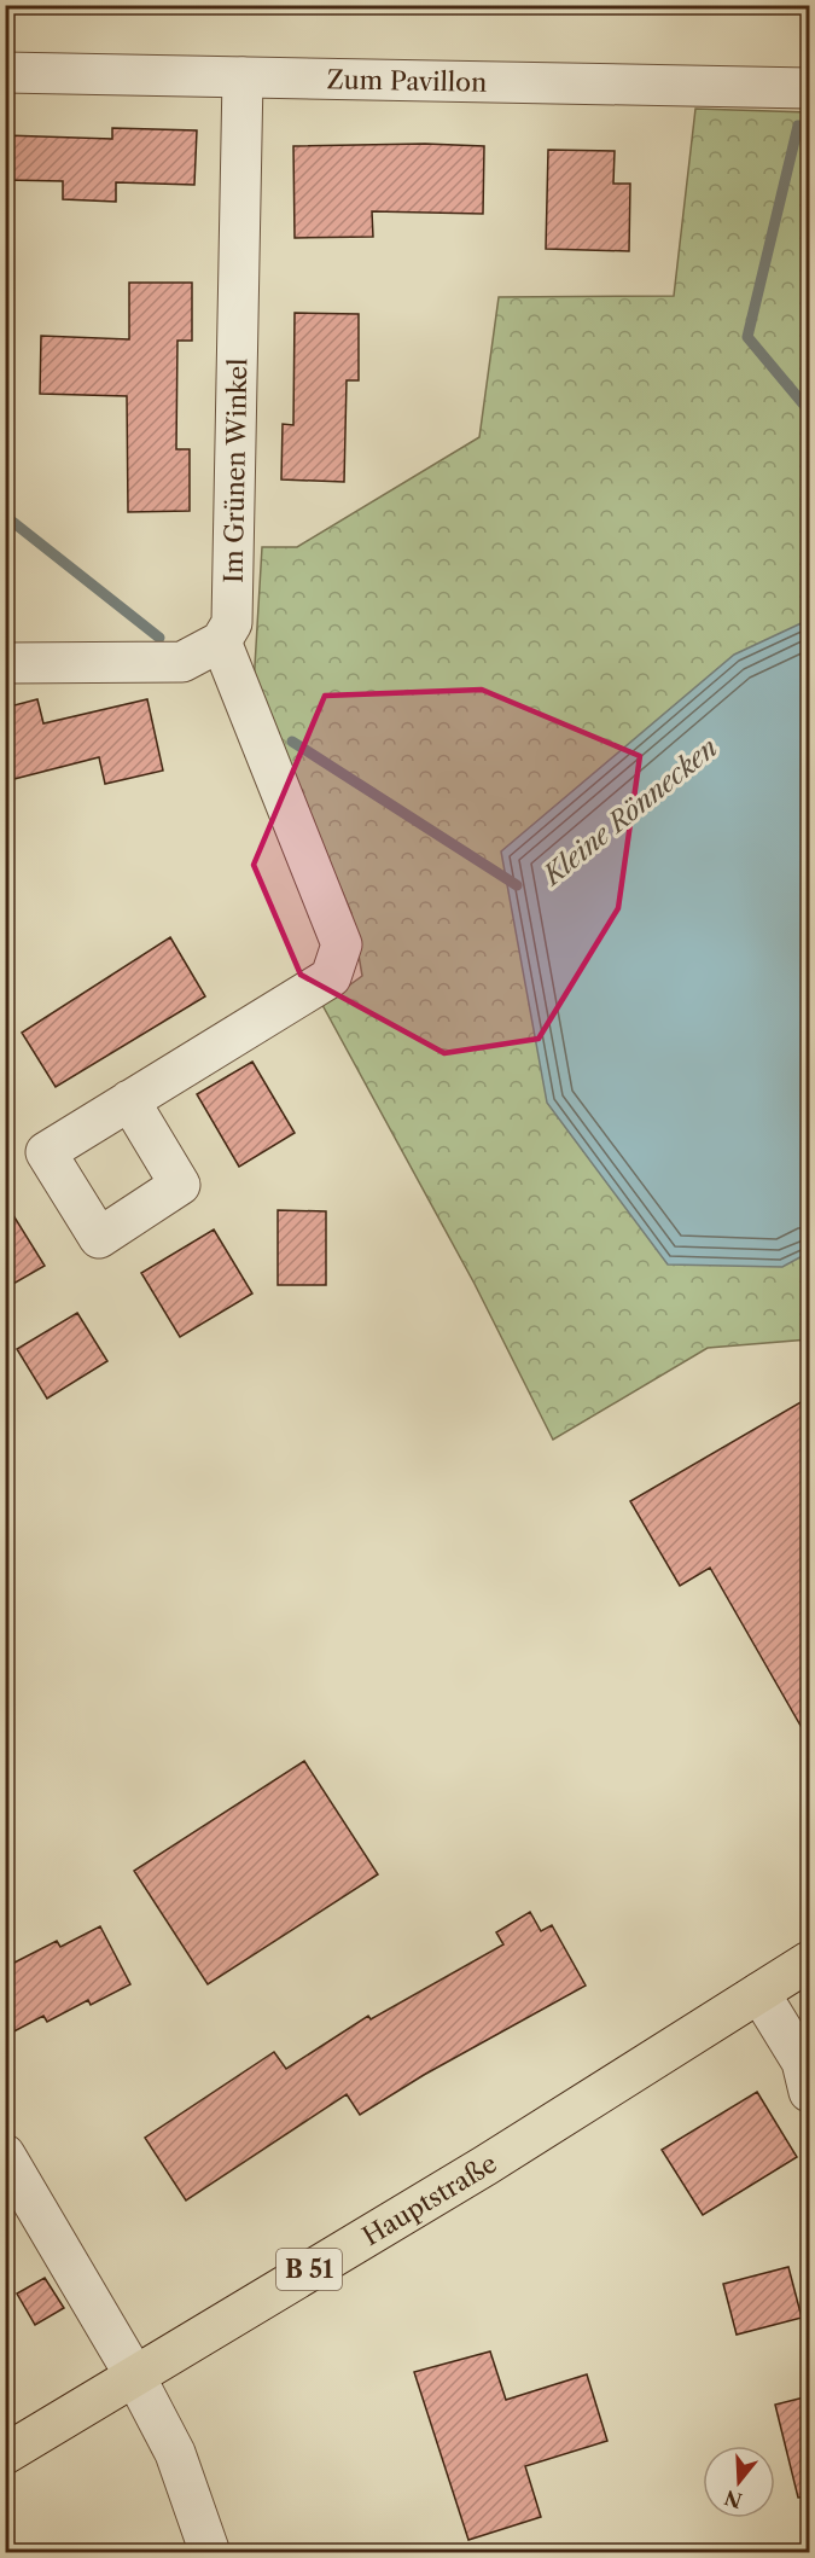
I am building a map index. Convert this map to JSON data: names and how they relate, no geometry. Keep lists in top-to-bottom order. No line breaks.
{"streets":{"main road":["Hauptstraße","B 51"],"street":["Zum Pavillon","Im Grünen Winkel"]},"crossings":[["Zum Pavillon","Im Grünen Winkel"]],"water":["Kleine Rönnecken"],"north":"bottom"}
